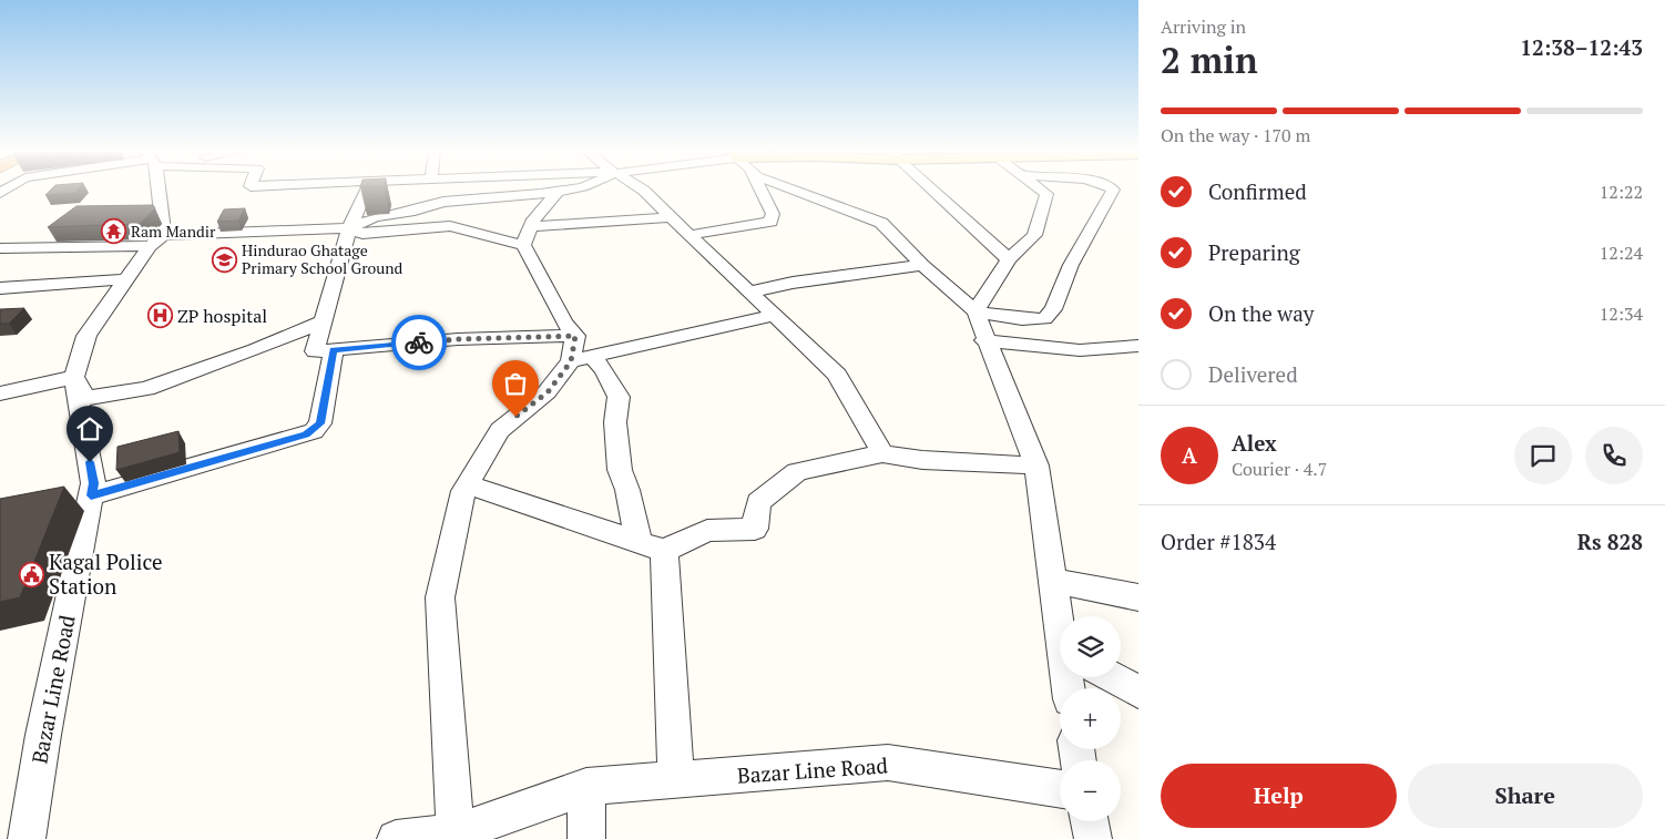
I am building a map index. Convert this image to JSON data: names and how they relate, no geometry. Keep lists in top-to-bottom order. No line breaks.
{"streets":{"street":["Bazar Line Road"]},"places":{"temple":["Ram Mandir"],"school or university":["Hindurao Ghatage Primary School Ground"],"hospital":["ZP hospital"],"public building":["Kagal Police Station"]},"page":{"heading":["2 min","Arriving in","12:38–12:43"],"panel":["Alex","Courier · 4.7","Order #1834","Rs 828"],"bar":"On the way · 170 m","list":[["Confirmed","12:22"],["Preparing","12:24"],["On the way","12:34"],"Delivered"],"round":"A","map_buttons":["+","−"],"buttons":["Help","Share"]}}
